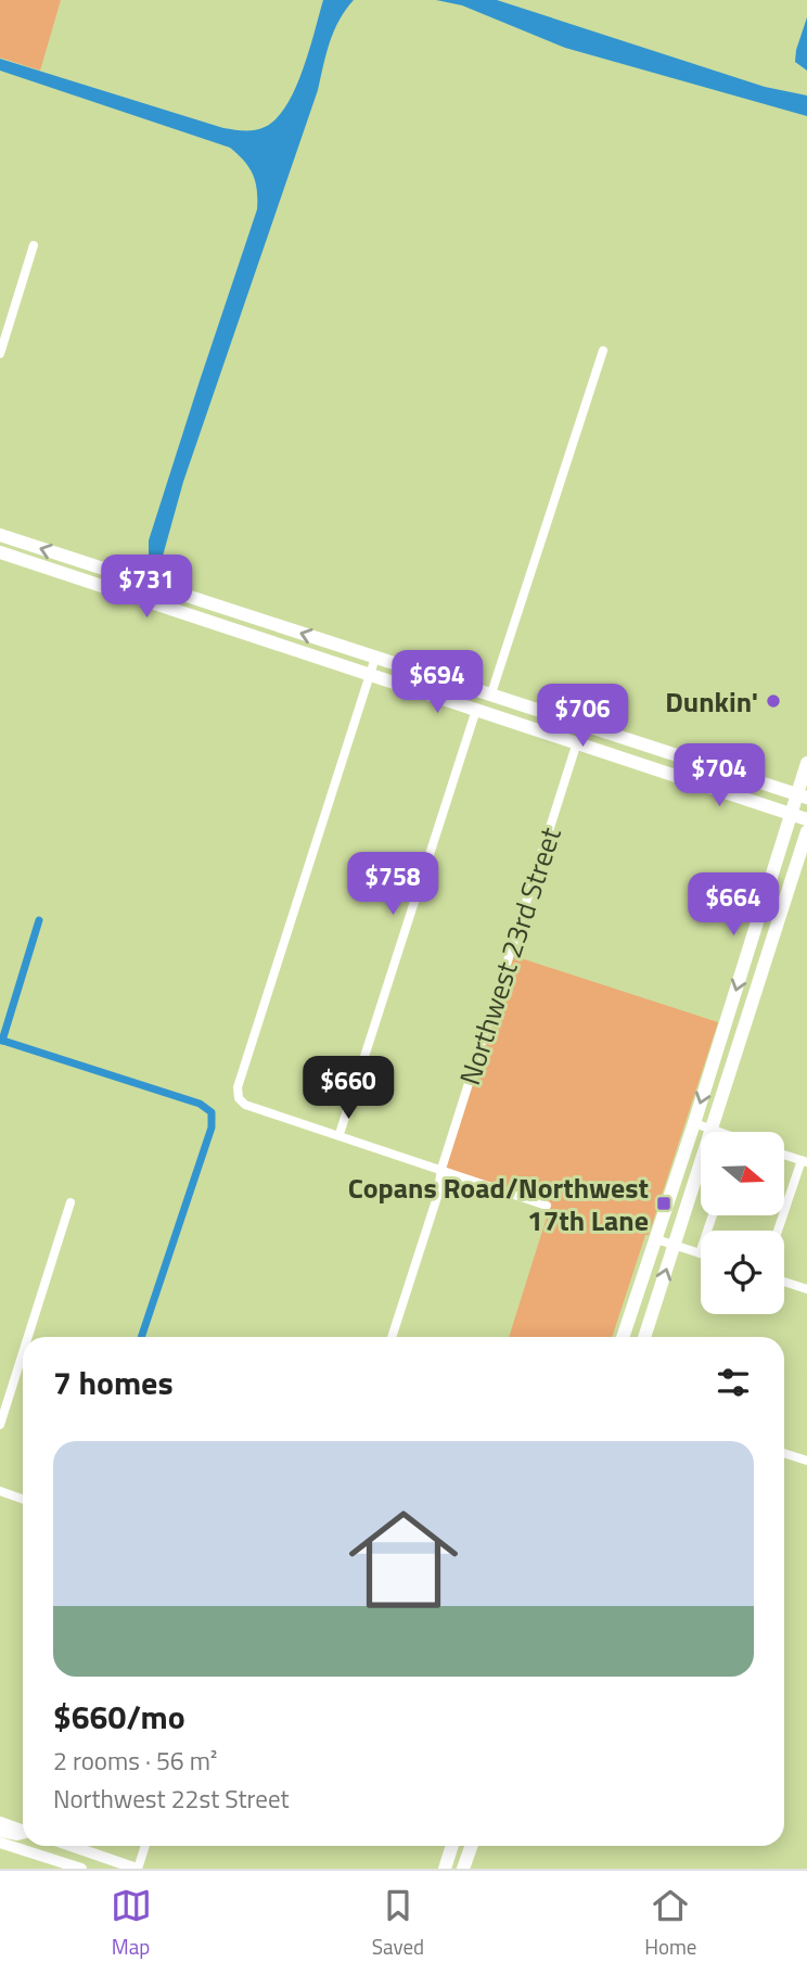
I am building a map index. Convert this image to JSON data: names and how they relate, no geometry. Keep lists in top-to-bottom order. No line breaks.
{"streets":{"street":["Northwest 23rd Street"]},"places":{"other":["Dunkin'"],"transit":["Copans Road/Northwest 17th Lane"]},"north":"right","page":{"price":["$731","$694","$706","$704","$758","$664","$660"],"heading":"7 homes","list":[{"name":"$660/mo","note":"2 rooms · 56 m² · Northwest 22st Street"}],"tabs":["Map","Saved","Home"]}}
